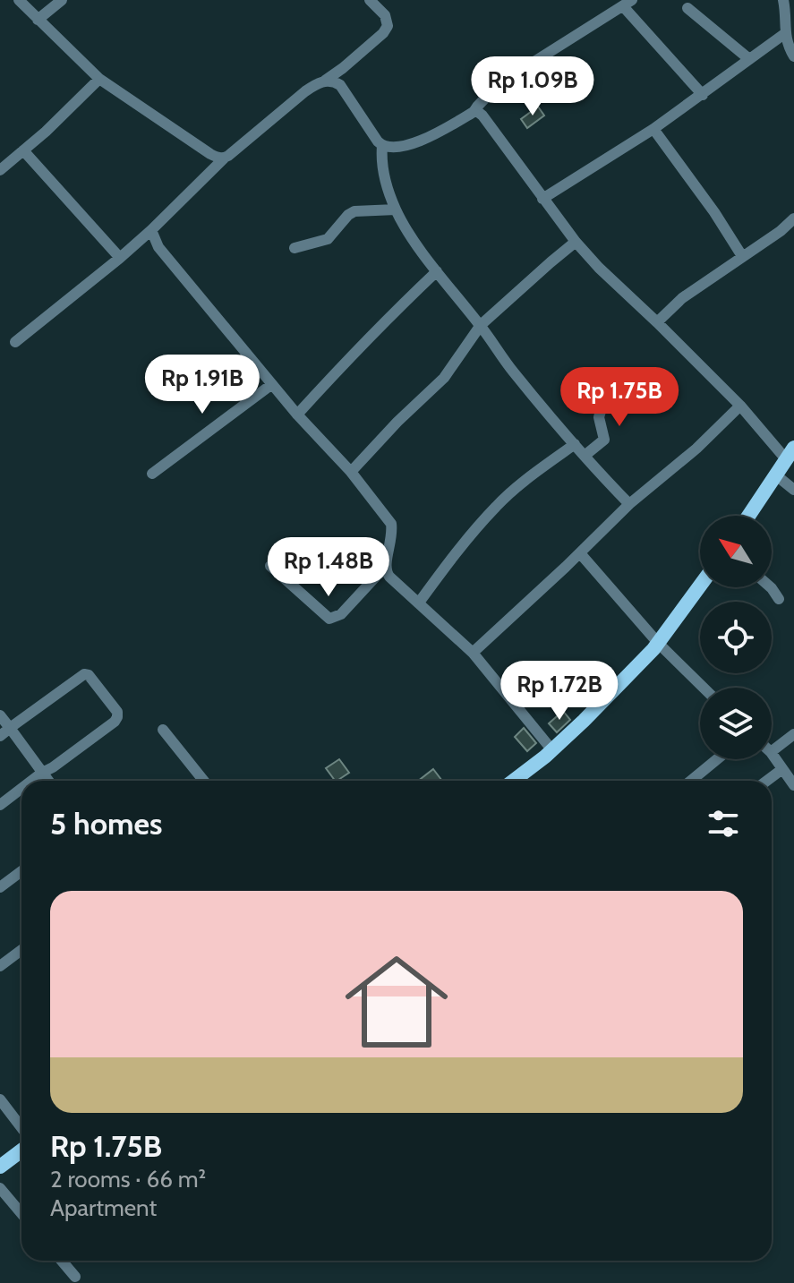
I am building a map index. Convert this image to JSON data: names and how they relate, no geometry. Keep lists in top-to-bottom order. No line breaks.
{"north":"top left","page":{"price":["Rp 1.09B","Rp 1.91B","Rp 1.75B","Rp 1.48B","Rp 1.72B"],"heading":"5 homes","list":[{"name":"Rp 1.75B","note":"2 rooms · 66 m² · Apartment"}]}}
